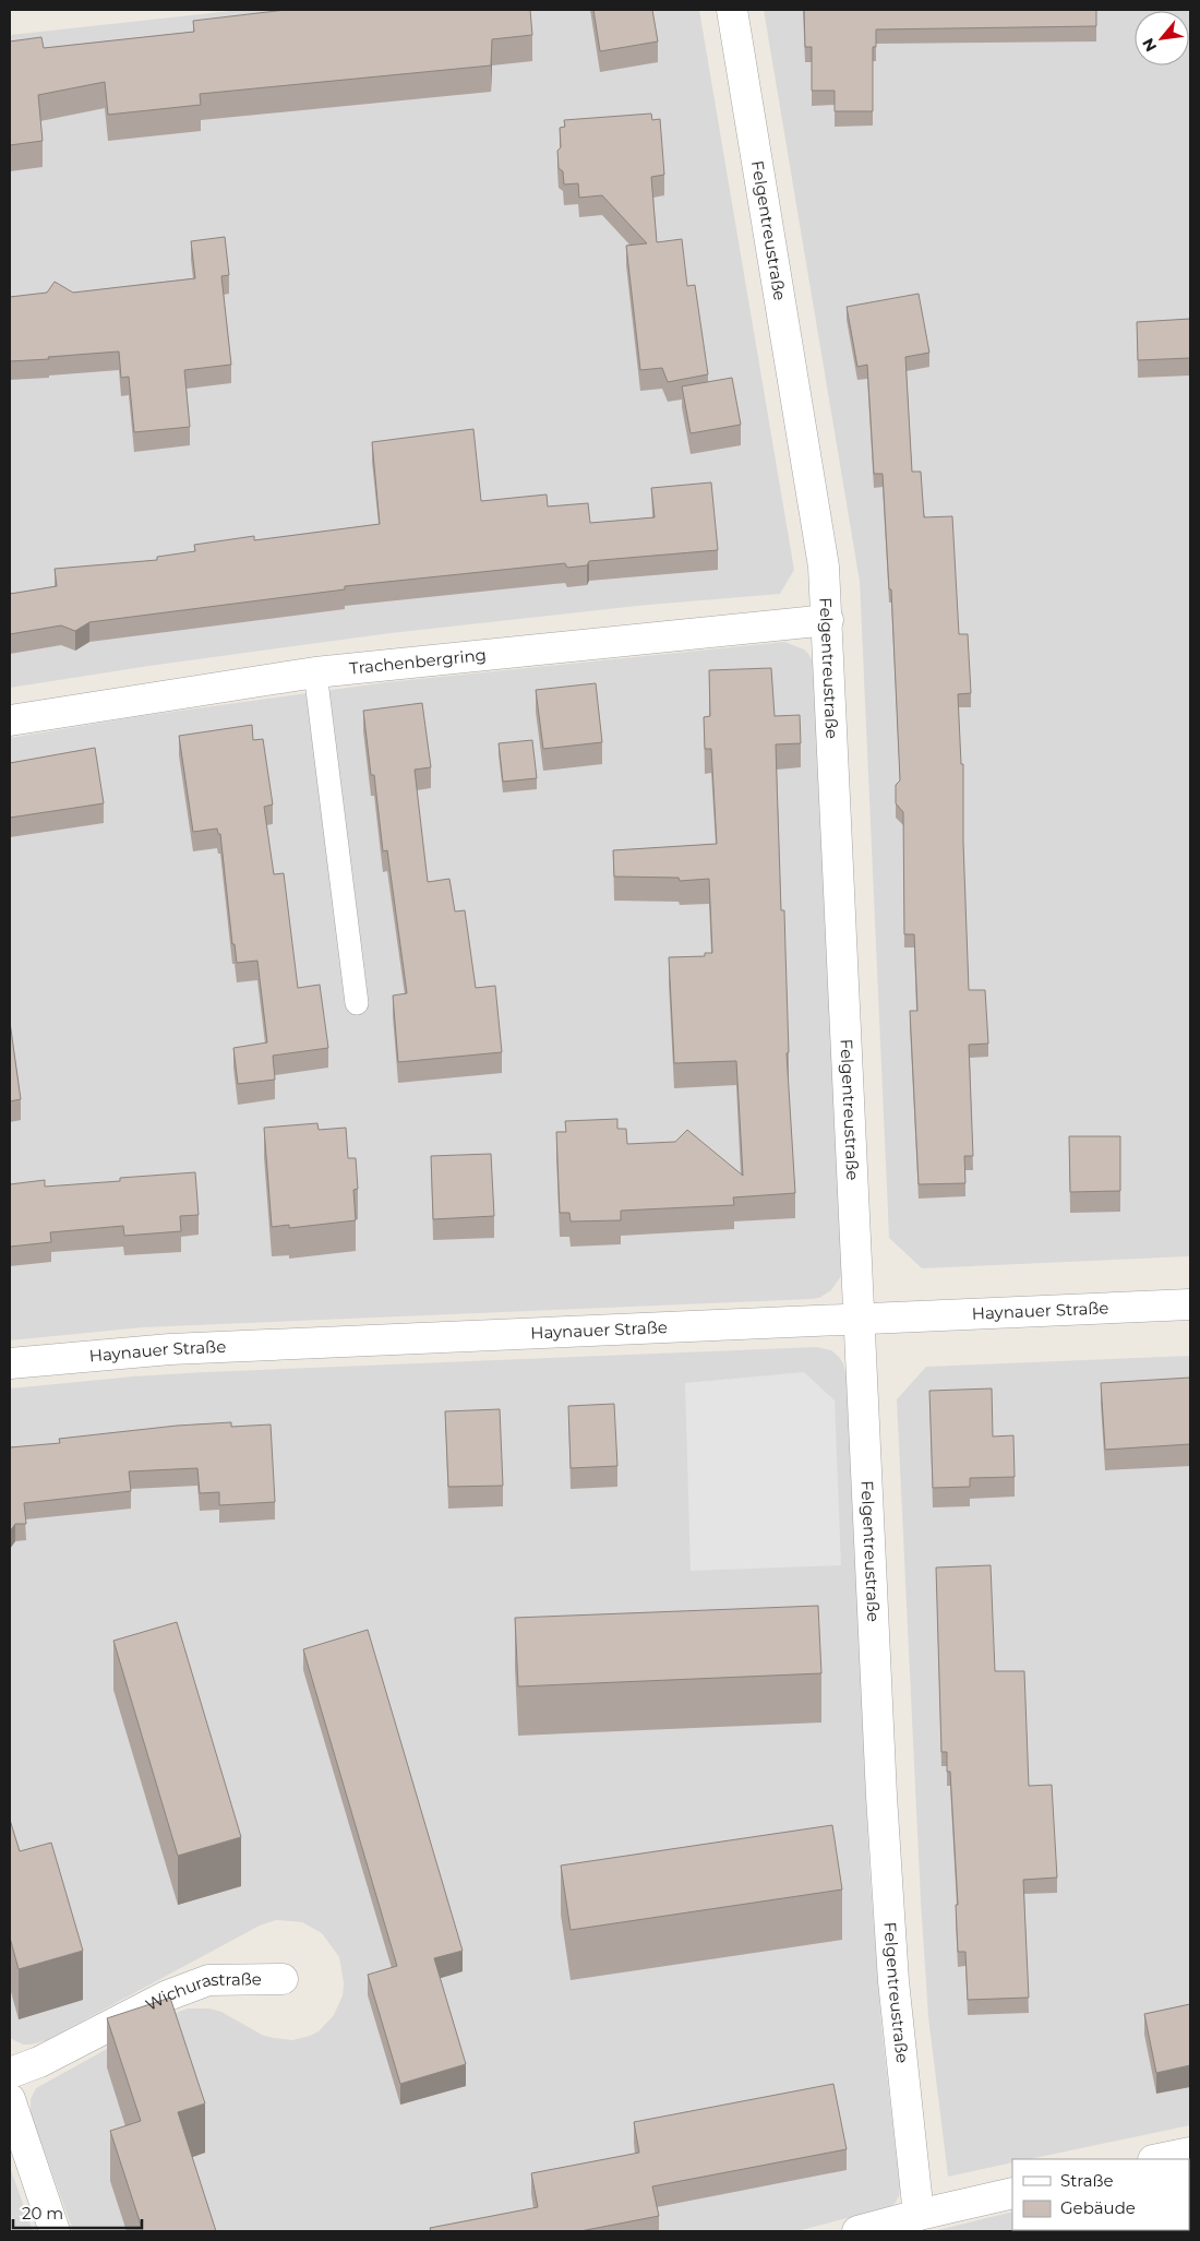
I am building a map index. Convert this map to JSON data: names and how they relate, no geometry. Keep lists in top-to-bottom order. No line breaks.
{"streets":{"street":["Felgentreustraße","Trachenbergring","Haynauer Straße","Wichurastraße"]},"crossings":[["Felgentreustraße","Trachenbergring"],["Felgentreustraße","Haynauer Straße"]],"legend":["Straße","Gebäude"],"scale_bar":"20 m","north":"bottom left"}
